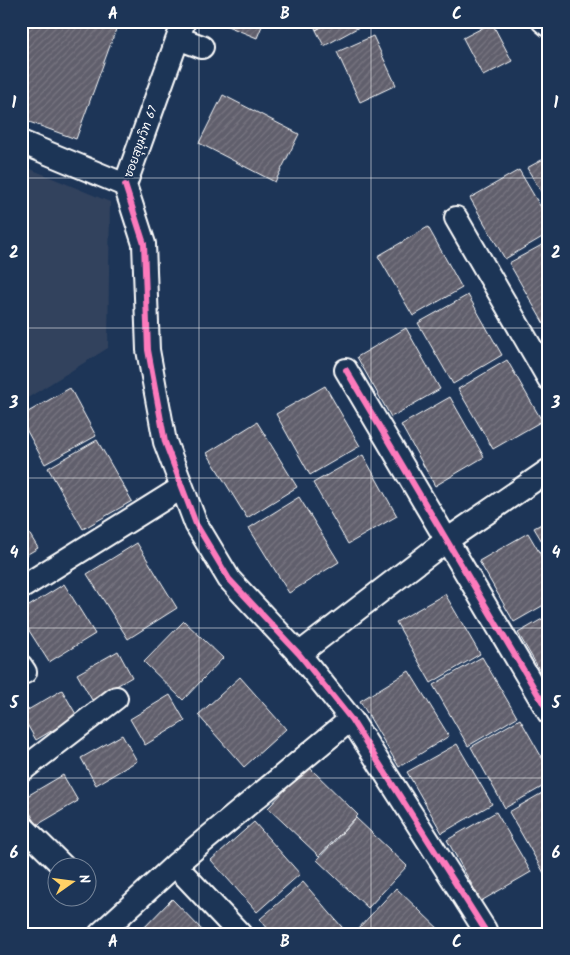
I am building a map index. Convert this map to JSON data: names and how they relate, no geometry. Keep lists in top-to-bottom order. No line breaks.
{"streets":{"street":["ซอยสุขุมวิท 67"]},"north":"right","grid":{"columns":["A","B","C"],"rows":["1","2","3","4","5","6"]}}
